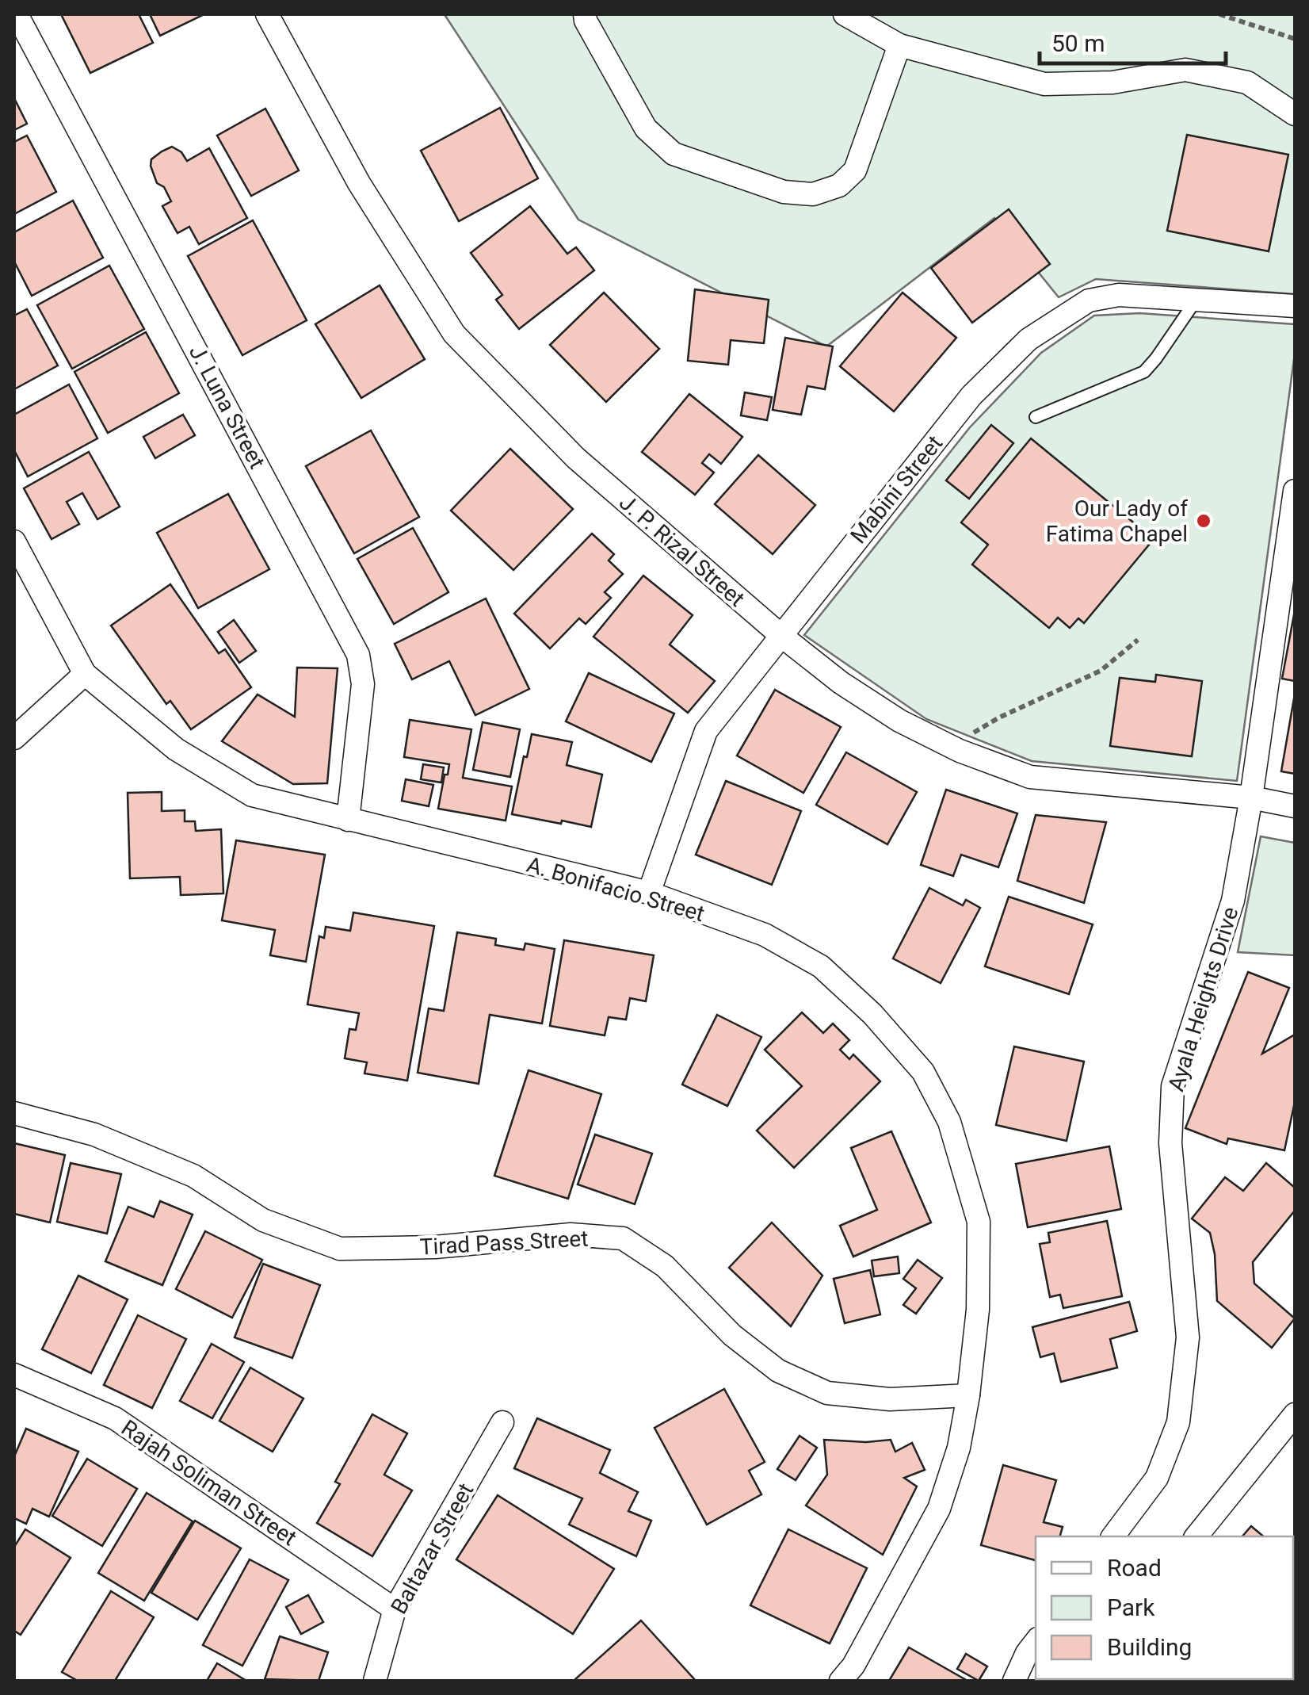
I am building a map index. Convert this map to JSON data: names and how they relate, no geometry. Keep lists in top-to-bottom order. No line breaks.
{"streets":{"street":["J. Luna Street","Mabini Street","J. P. Rizal Street","A. Bonifacio Street","Ayala Heights Drive","Tirad Pass Street","Rajah Soliman Street","Baltazar Street"]},"crossings":[["J. Luna Street","A. Bonifacio Street"],["Mabini Street","J. P. Rizal Street"],["Mabini Street","A. Bonifacio Street"],["J. P. Rizal Street","Ayala Heights Drive"],["A. Bonifacio Street","Tirad Pass Street"],["Rajah Soliman Street","Baltazar Street"]],"places":["Our Lady of Fatima Chapel"],"legend":["Road","Park","Building"],"scale_bar":"50 m"}
